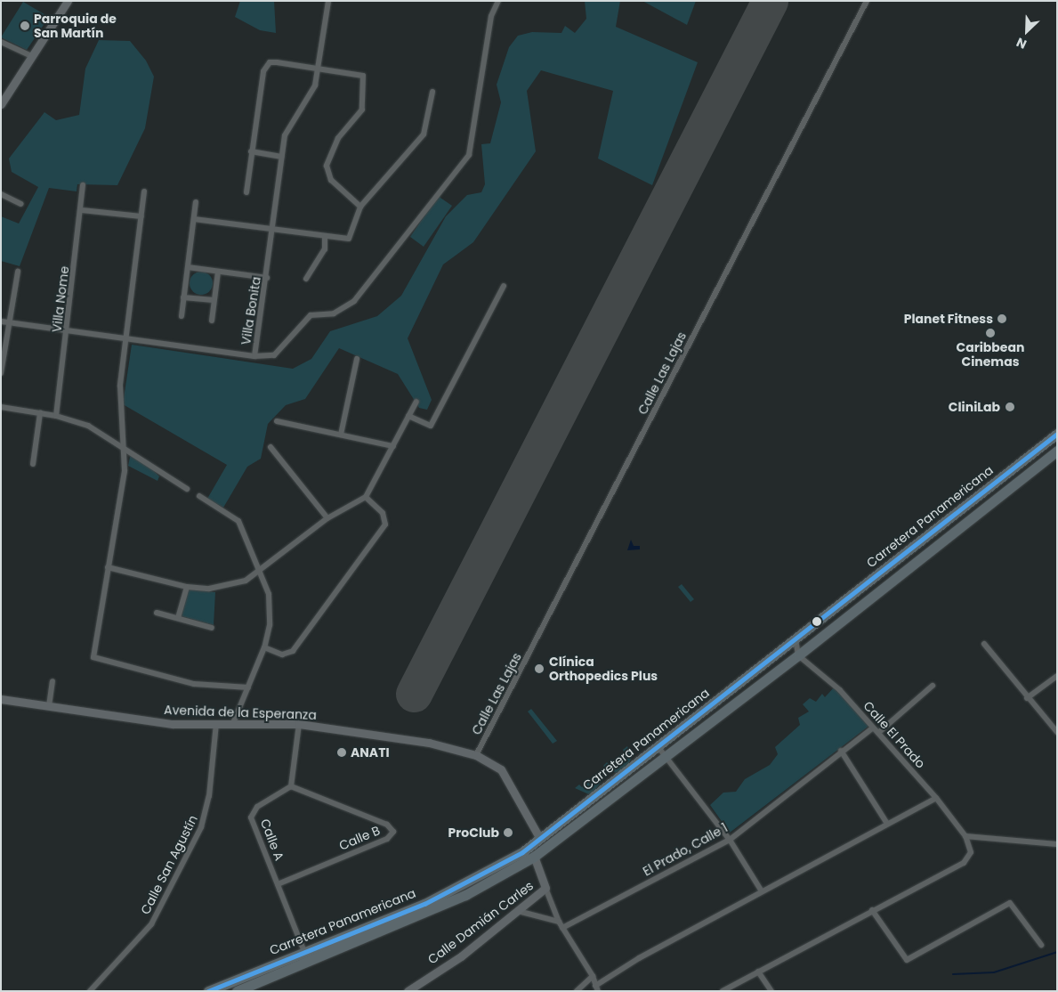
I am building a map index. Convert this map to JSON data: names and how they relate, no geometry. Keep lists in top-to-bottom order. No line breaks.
{"streets":{"highway":["Carretera Panamericana"],"street":["Villa Nome","Villa Bonita","Calle Las Lajas","Avenida de la Esperanza","Calle El Prado","Calle B","Calle A","El Prado, Calle 1","Calle San Agustín","Calle Damián Carles"]},"crossings":[["Villa Nome","Villa Bonita"],["Calle Las Lajas","Avenida de la Esperanza"],["Carretera Panamericana","Avenida de la Esperanza"],["Carretera Panamericana","Calle El Prado"],["Carretera Panamericana","Calle A"],["Avenida de la Esperanza","Calle San Agustín"],["Calle El Prado","El Prado, Calle 1"],["Calle B","Calle A"]],"places":["Parroquia de San Martín","Planet Fitness","Caribbean Cinemas","CliniLab","Clínica Orthopedics Plus","ANATI","ProClub"],"north":"bottom left"}
